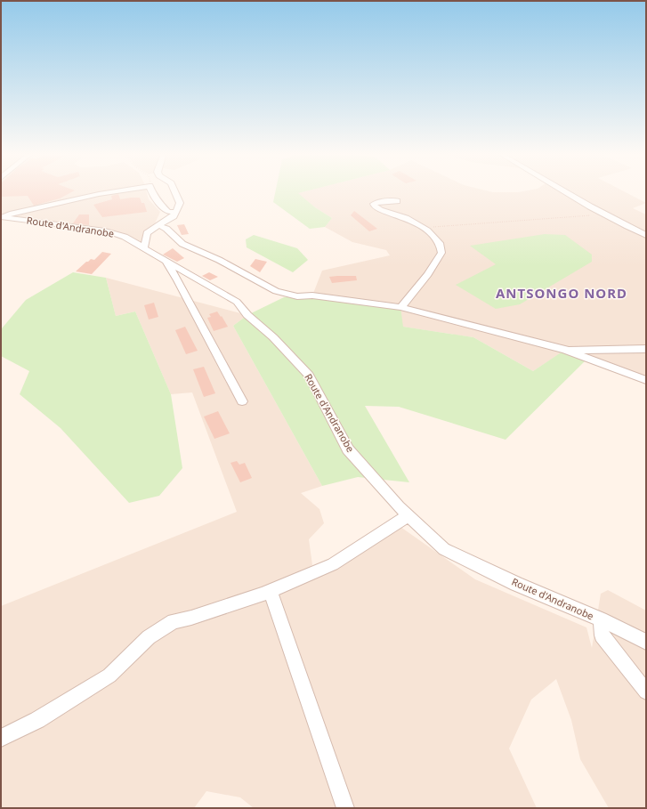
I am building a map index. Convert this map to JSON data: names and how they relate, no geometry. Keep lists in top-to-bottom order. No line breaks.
{"streets":{"street":["Route d'Andranobe"]},"districts":["ANTSONGO NORD"]}
